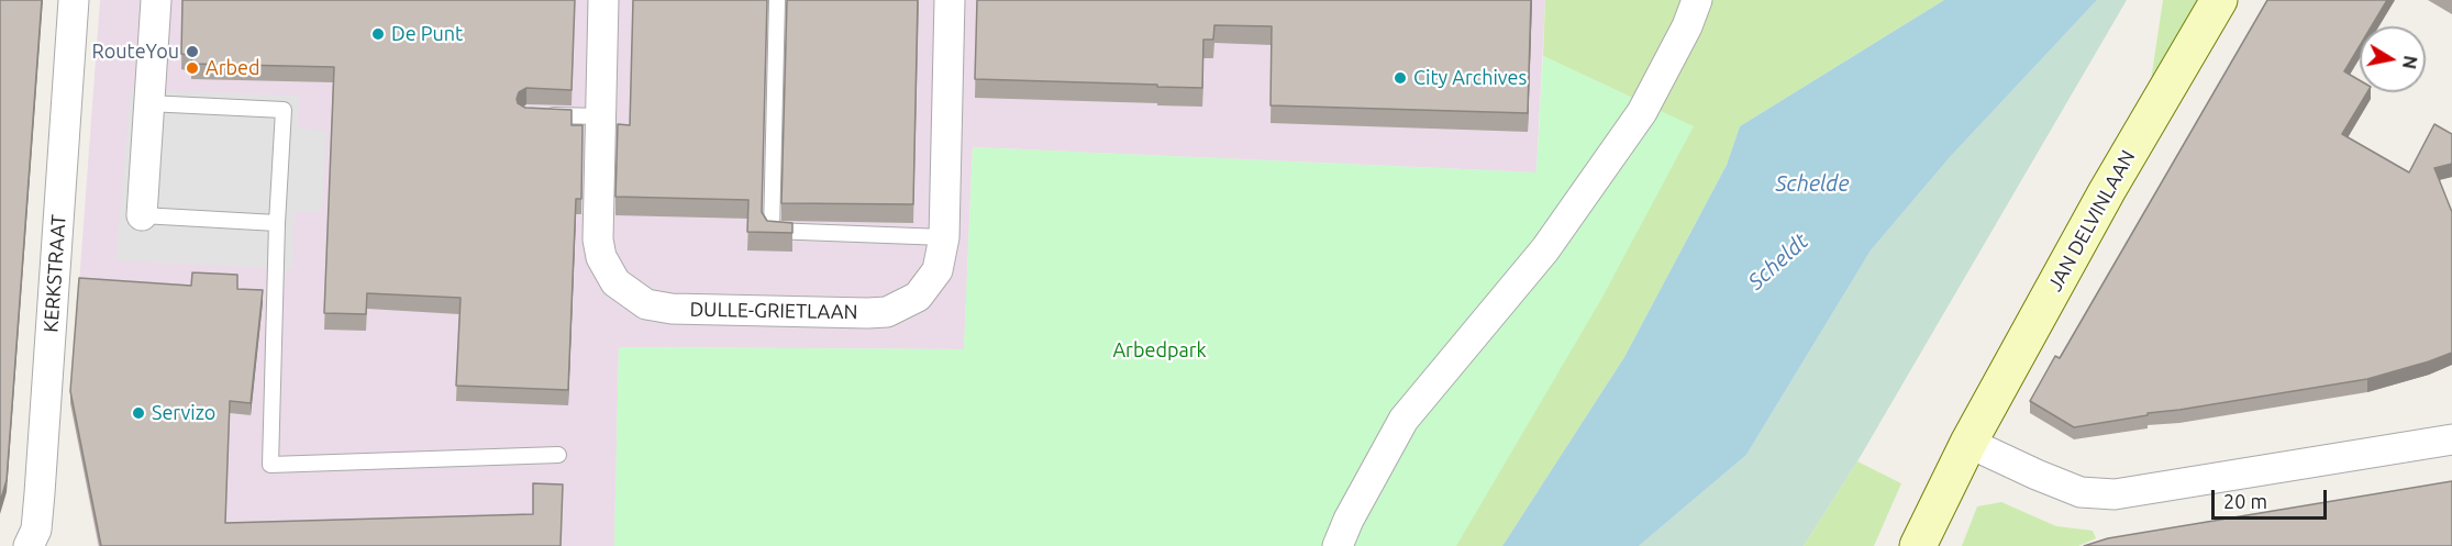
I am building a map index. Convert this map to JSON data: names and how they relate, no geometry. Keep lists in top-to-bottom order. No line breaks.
{"streets":{"street":["JAN DELVINLAAN","KERKSTRAAT","DULLE-GRIETLAAN"]},"water":["Schelde","Scheldt"],"parks":["Arbedpark"],"places":["De Punt","RouteYou","Arbed","City Archives","Servizo"],"scale_bar":"20 m","north":"right"}
